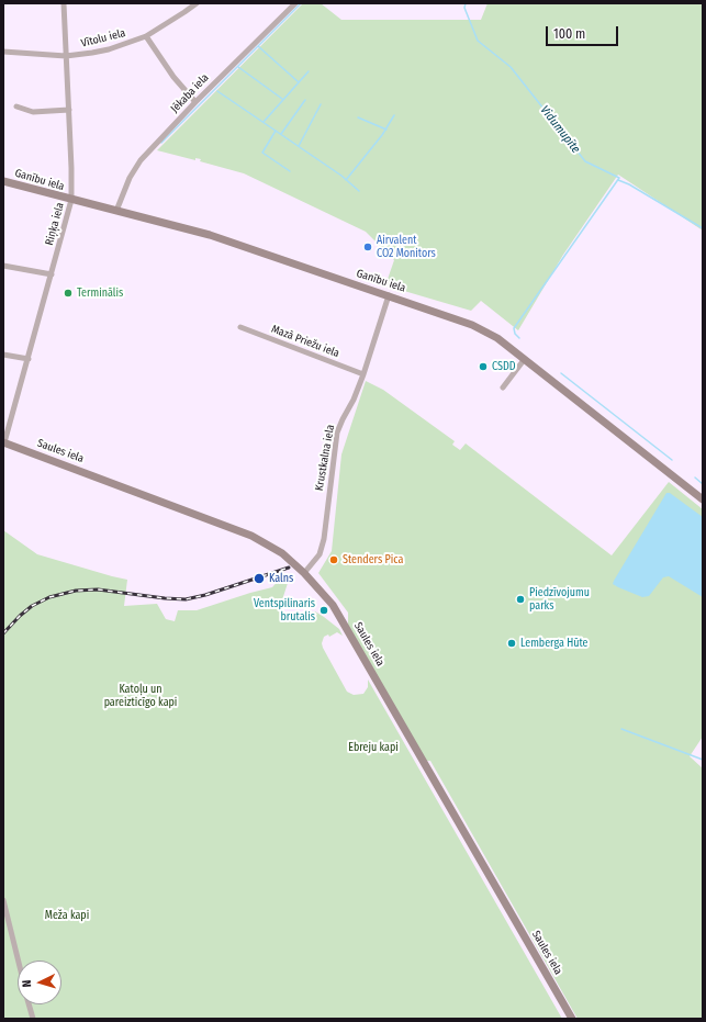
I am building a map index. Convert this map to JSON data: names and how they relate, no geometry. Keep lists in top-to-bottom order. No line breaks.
{"streets":{"street":["Vītolu iela","Jēkaba iela","Ganību iela","Riņķa iela","Mazā Priežu iela","Saules iela","Krustkalna iela"]},"crossings":[["Vītolu iela","Riņķa iela"],["Jēkaba iela","Ganību iela"],["Ganību iela","Riņķa iela"],["Ganību iela","Krustkalna iela"],["Riņķa iela","Saules iela"],["Mazā Priežu iela","Krustkalna iela"],["Saules iela","Krustkalna iela"]],"water":["Vidumupīte"],"parks":["Katoļu un pareizticīgo kapi","Ebreju kapi","Meža kapi"],"places":["Airvalent CO2 Monitors","Terminālis","CSDD","Stenders Pica","Kalns","Piedzīvojumu parks","Ventspilinaris brutalis","Lemberga Hūte"],"scale_bar":"100 m","north":"left"}
